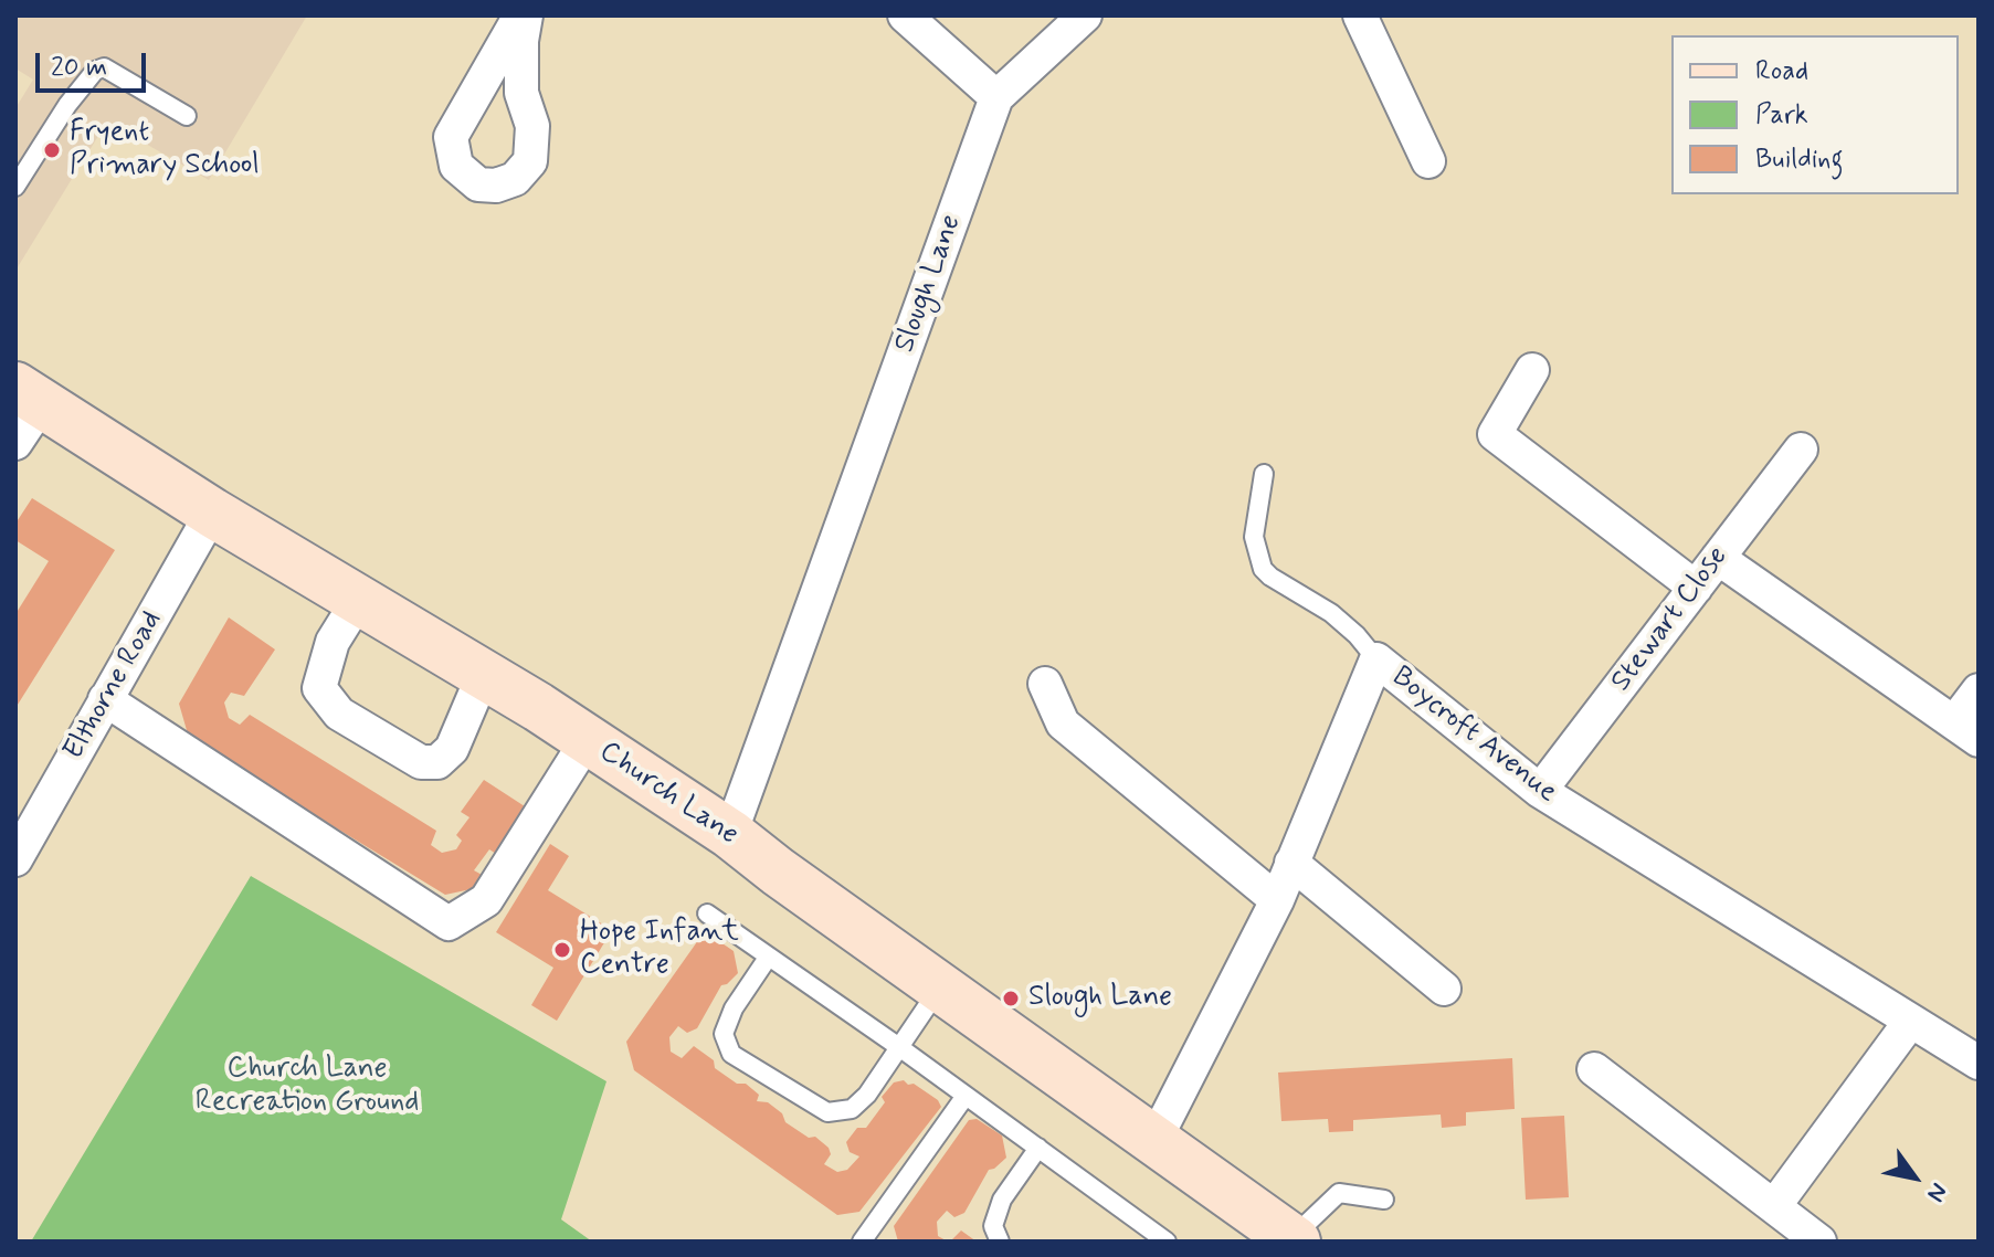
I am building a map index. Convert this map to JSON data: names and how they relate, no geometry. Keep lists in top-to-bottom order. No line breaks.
{"streets":{"main road":["Church Lane"],"street":["Slough Lane","Stewart Close","Elthorne Road","Boycroft Avenue"]},"crossings":[["Slough Lane","Church Lane"],["Stewart Close","Boycroft Avenue"],["Elthorne Road","Church Lane"],["Boycroft Avenue","Church Lane"]],"parks":["Church Lane Recreation Ground"],"places":["Fryent Primary School","Hope Infant Centre","Slough Lane"],"legend":["Road","Park","Building"],"scale_bar":"20 m","north":"bottom right"}
